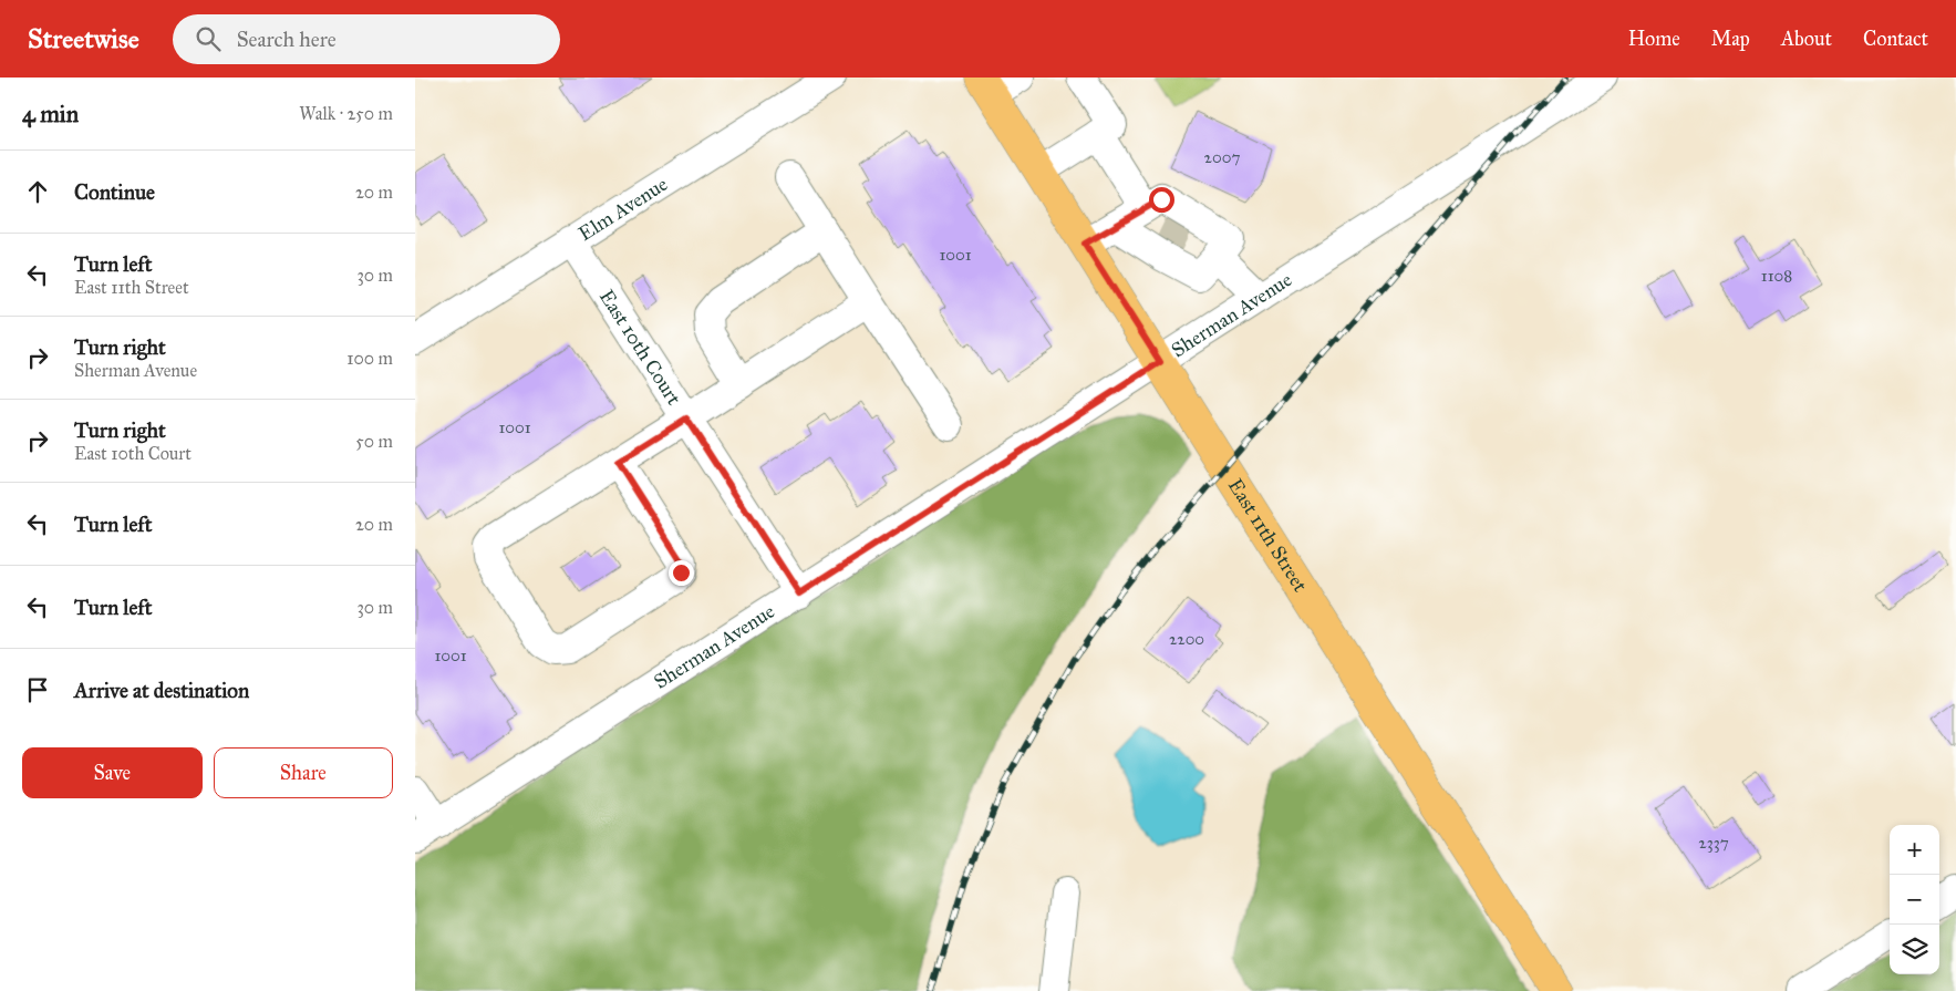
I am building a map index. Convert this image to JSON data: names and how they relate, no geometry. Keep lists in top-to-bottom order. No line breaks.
{"streets":{"main road":["East 11th Street"],"street":["Elm Avenue","Sherman Avenue","East 10th Court"]},"crossings":[["Elm Avenue","East 10th Court"],["Sherman Avenue","East 10th Court"],["Sherman Avenue","East 11th Street"]],"house_numbers":["2007","1001","1108","1001","2200","1001","2337"],"page":{"header":"Streetwise","search":"Search here","nav":["Home","Map","About","Contact"],"heading":["4 min","Walk · 250 m"],"list":[["Continue","20 m"],["Turn left","East 11th Street","30 m"],["Turn right","Sherman Avenue","100 m"],["Turn right","East 10th Court","50 m"],["Turn left","20 m"],["Turn left","30 m"],"Arrive at destination"],"buttons":["Save","Share"],"map_buttons":["+","−"]}}
